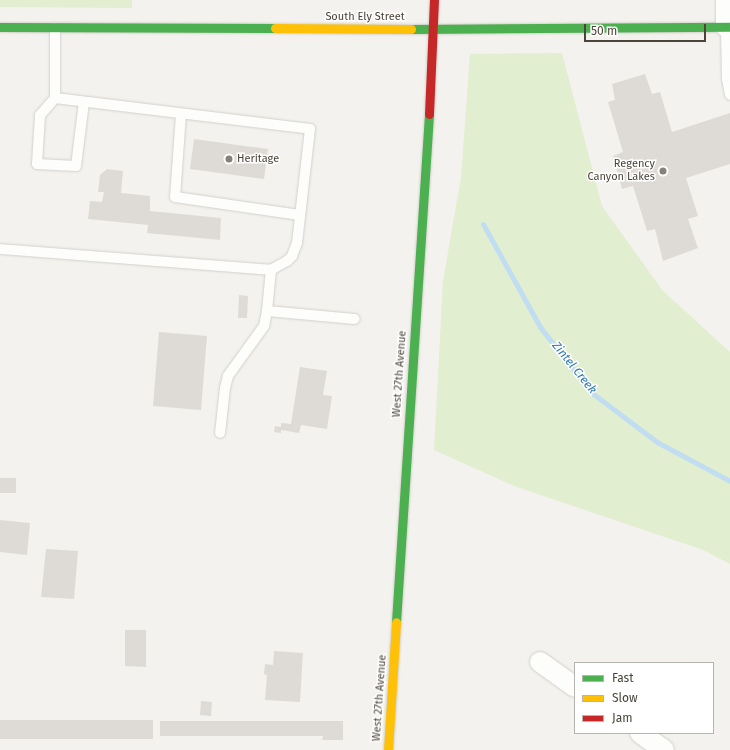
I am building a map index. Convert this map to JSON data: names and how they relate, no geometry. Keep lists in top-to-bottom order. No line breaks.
{"streets":{"main road":["South Ely Street","West 27th Avenue"]},"crossings":[["South Ely Street","West 27th Avenue"]],"water":["Zintel Creek"],"places":["Heritage","Regency Canyon Lakes"],"legend":["Fast","Slow","Jam"],"scale_bar":"50 m"}
